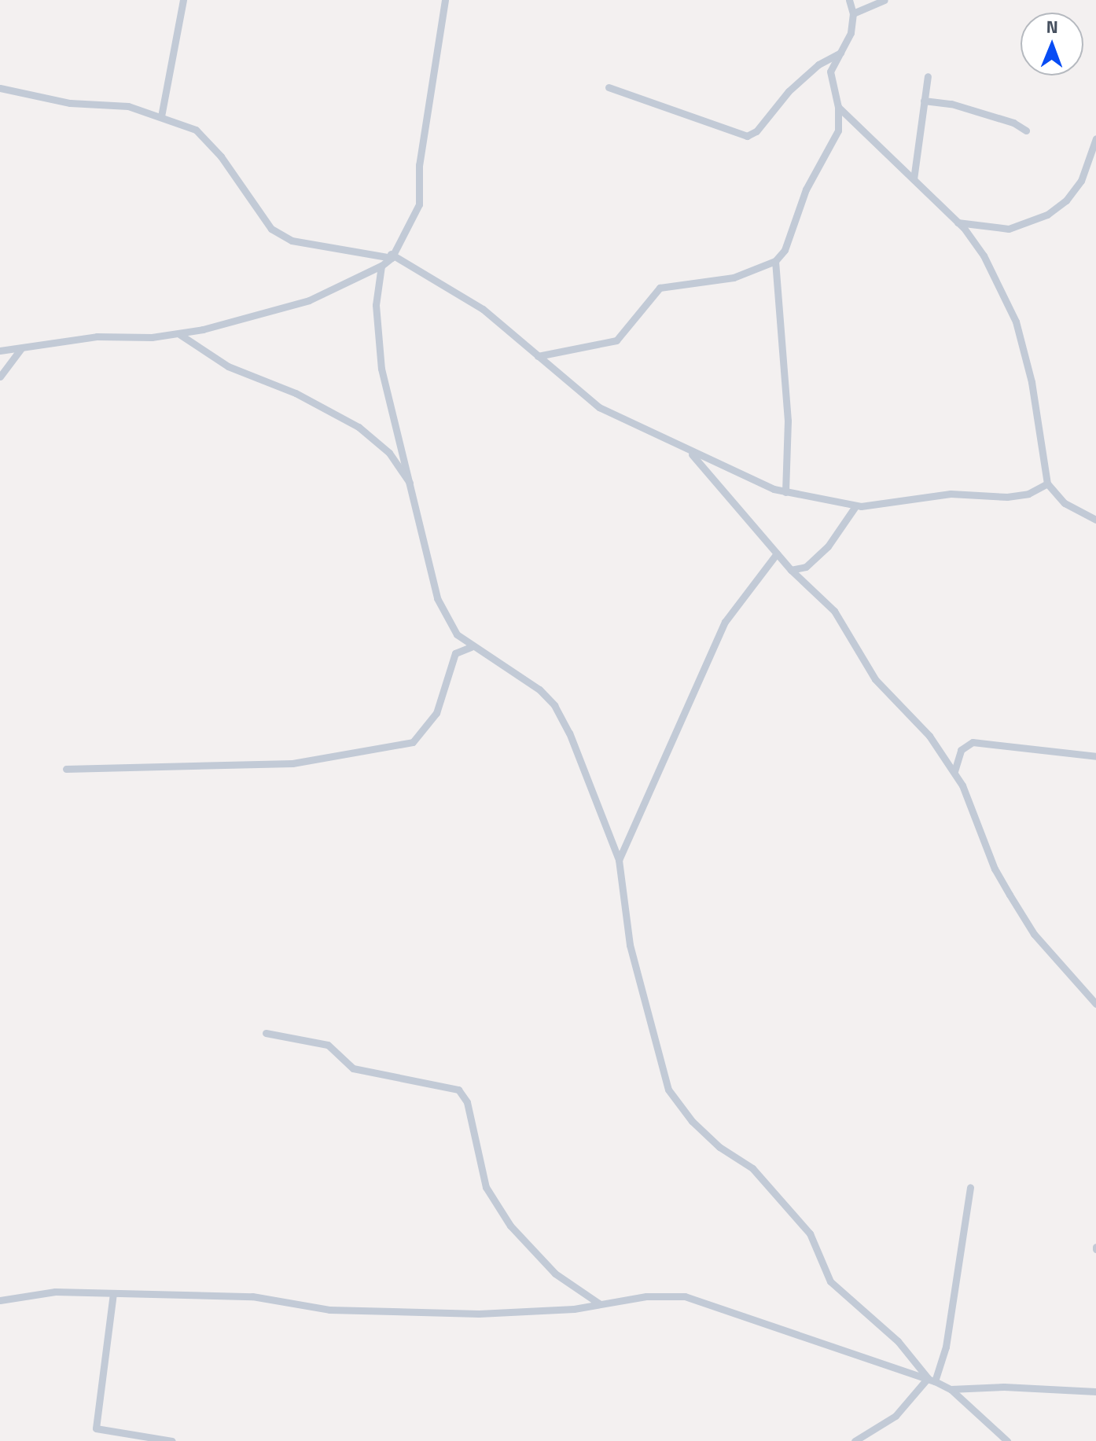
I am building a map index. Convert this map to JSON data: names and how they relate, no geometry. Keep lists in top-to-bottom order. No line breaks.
{"north":"top"}
